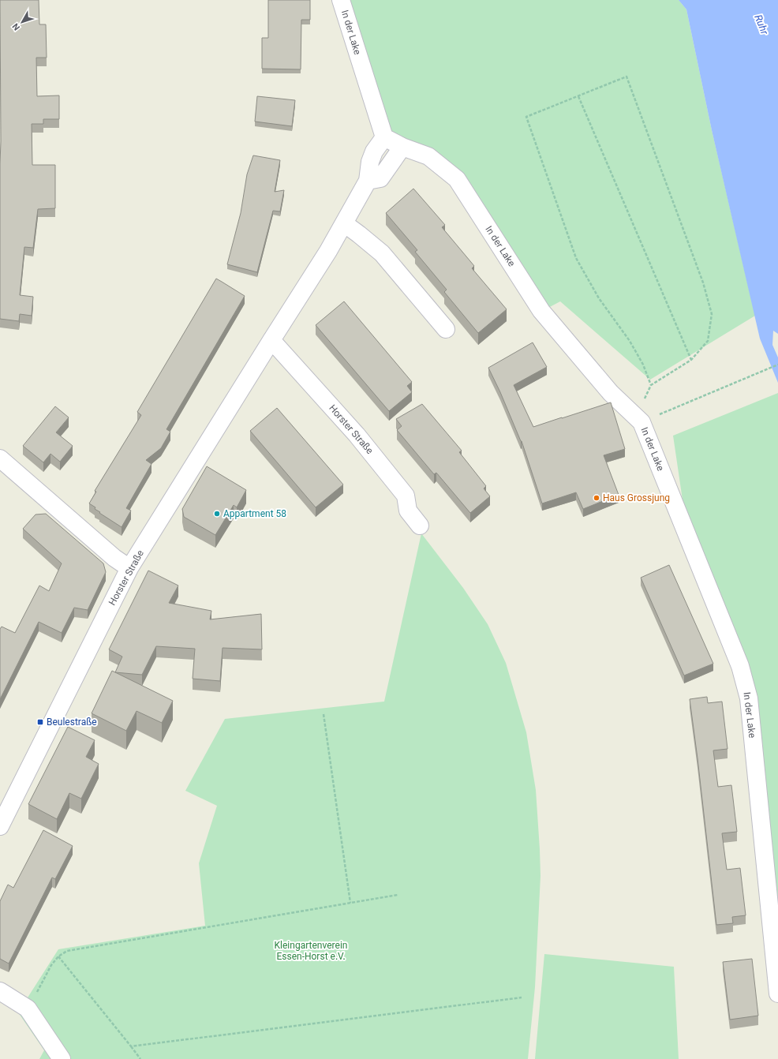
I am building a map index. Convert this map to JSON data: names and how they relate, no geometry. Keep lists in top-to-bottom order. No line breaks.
{"streets":{"street":["In der Lake","Horster Straße"]},"crossings":[["In der Lake","Horster Straße"]],"water":["Ruhr"],"parks":["Kleingartenverein Essen-Horst e.V."],"places":{"other":["Haus Grossjung","Appartment 58"],"transit":["Beulestraße"]},"north":"bottom left"}
